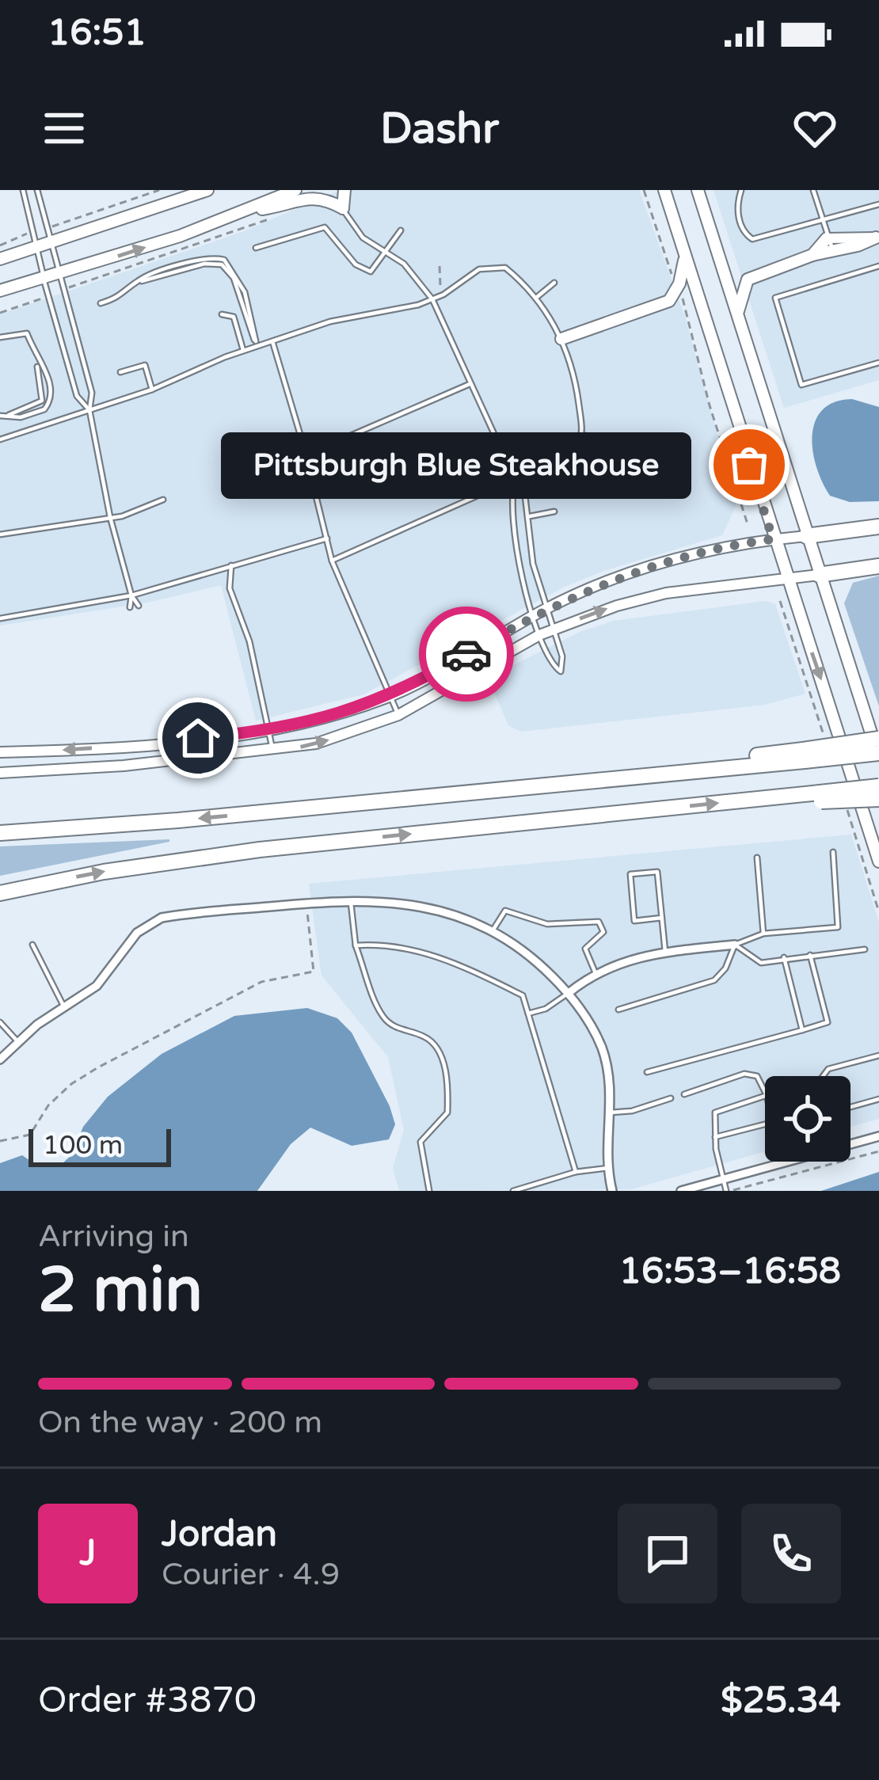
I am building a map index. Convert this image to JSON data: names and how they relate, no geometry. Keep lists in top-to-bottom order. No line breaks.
{"places":["Pittsburgh Blue Steakhouse"],"scale_bar":"100 m","page":{"status":"16:51","header":"Dashr","bubble":"Pittsburgh Blue Steakhouse","scale":"100 m","heading":["2 min","Arriving in","16:53–16:58"],"panel":["Jordan","Courier · 4.9","Order #3870","$25.34"],"bar":"On the way · 200 m","round":"J"}}
